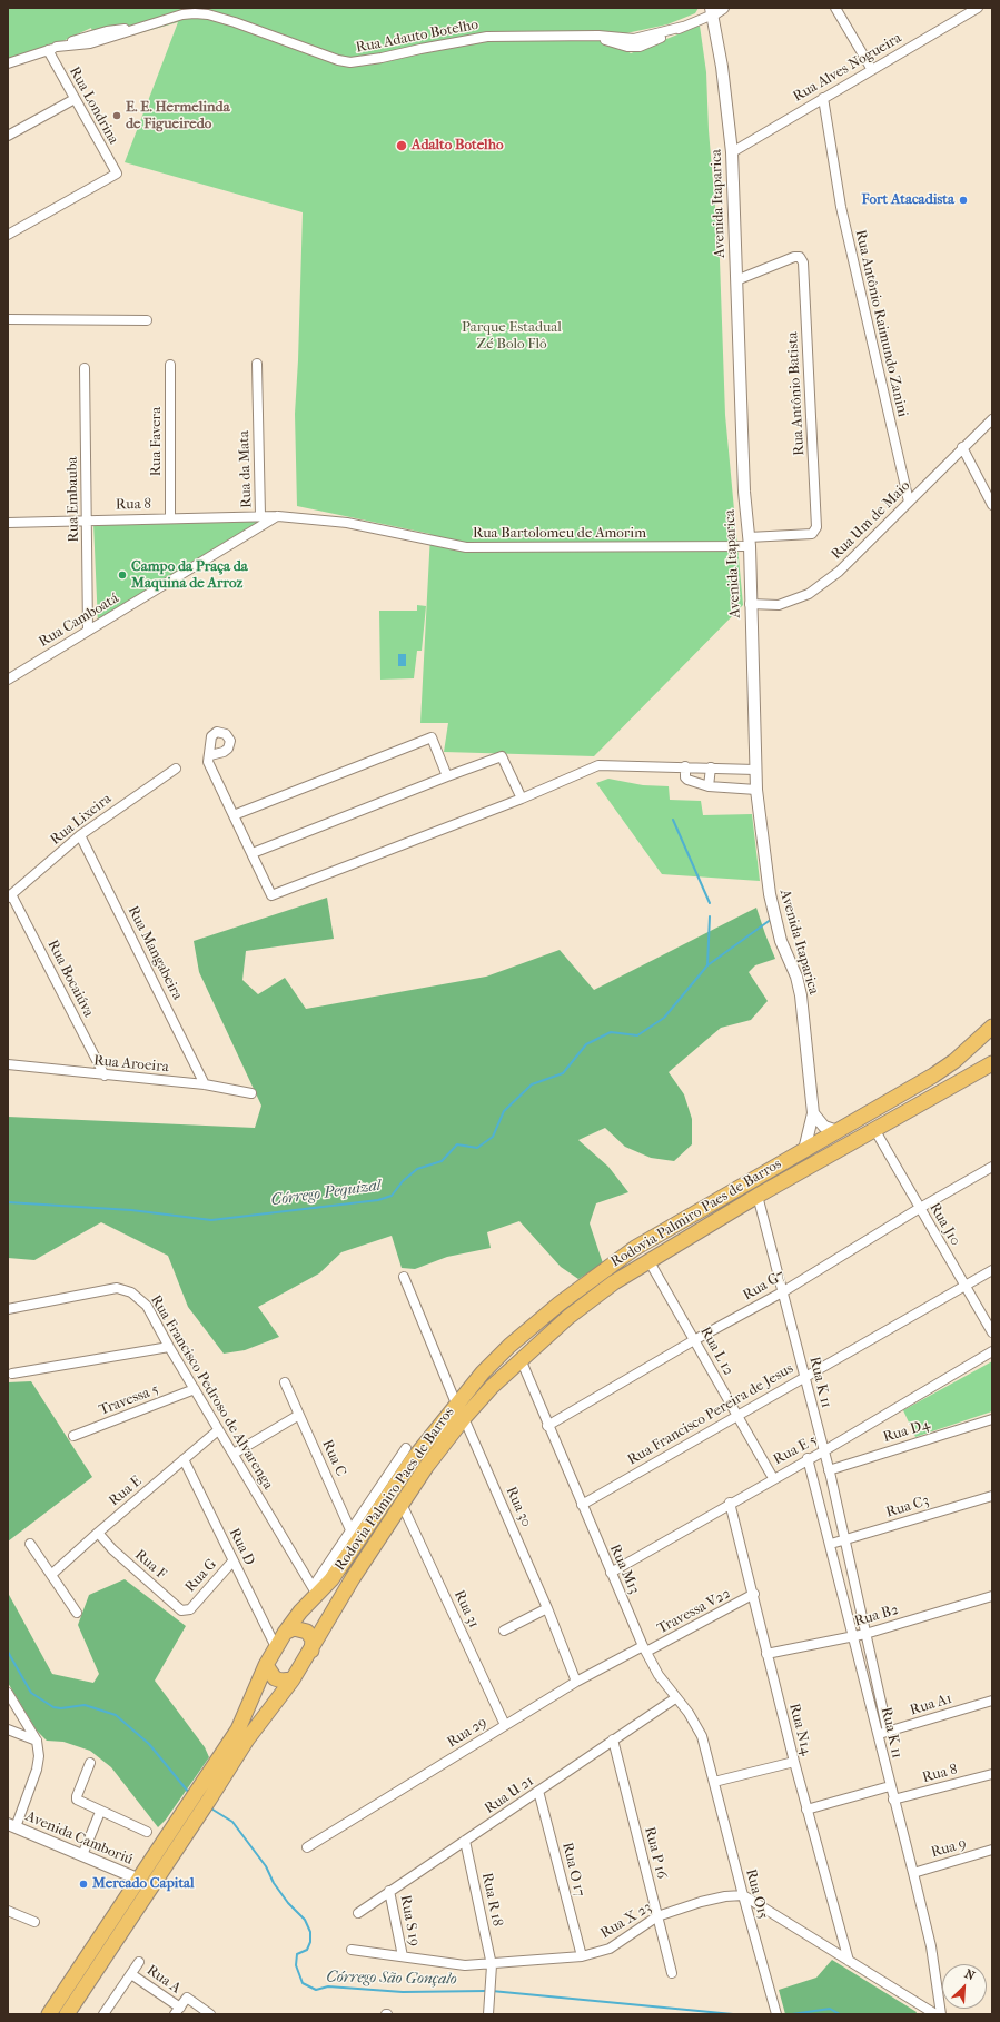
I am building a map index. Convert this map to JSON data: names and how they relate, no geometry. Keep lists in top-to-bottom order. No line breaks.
{"streets":{"main road":["Rodovia Palmiro Paes de Barros"],"street":["Rua Adauto Botelho","Rua Alves Nogueira","Rua Londrina","Avenida Itaparica","Rua Antônio Raimundo Zanini","Rua Antônio Batista","Rua Favera","Rua da Mata","Rua Embauba","Rua 8","Rua Um de Maio","Rua Bartolomeu de Amorim","Rua Camboatá","Rua Lixeira","Rua Mangabeira","Rua Bocaiúva","Rua Aroeira","Rua J10","Rua G7","Rua L 12","Rua K 11","Rua Francisco Pedroso de Alvarenga","Travessa 5","Rua Francisco Pereira de Jesus","Rua D4","Rua E 5","Rua C","Rua E","Rua 30","Rua C3","Rua D","Rua F","Rua M13","Rua G","Rua 31","Travessa V22","Rua B2","Rua A1","Rua N14","Rua 29","Rua U 21","Avenida Camboriú","Rua 9","Rua P 16","Rua O 17","Rua O15","Rua R 18","Rua S 19","Rua X 23","Rua A"]},"crossings":[["Rua Adauto Botelho","Rua Londrina"],["Rua Adauto Botelho","Avenida Itaparica"],["Rua Alves Nogueira","Avenida Itaparica"],["Rua Alves Nogueira","Rua Antônio Raimundo Zanini"],["Avenida Itaparica","Rua Antônio Batista"],["Avenida Itaparica","Rua Um de Maio"],["Avenida Itaparica","Rua Bartolomeu de Amorim"],["Avenida Itaparica","Rodovia Palmiro Paes de Barros"],["Rua Antônio Raimundo Zanini","Rua Um de Maio"],["Rua Antônio Batista","Rua Bartolomeu de Amorim"],["Rua Favera","Rua 8"],["Rua da Mata","Rua 8"],["Rua da Mata","Rua Bartolomeu de Amorim"],["Rua da Mata","Rua Camboatá"],["Rua Embauba","Rua 8"],["Rua Embauba","Rua Camboatá"],["Rua 8","Rua K 11"],["Rua Lixeira","Rua Mangabeira"],["Rua Lixeira","Rua Bocaiúva"],["Rua Mangabeira","Rua Aroeira"],["Rua Bocaiúva","Rua Aroeira"],["Rodovia Palmiro Paes de Barros","Rua J10"],["Rodovia Palmiro Paes de Barros","Rua L 12"],["Rodovia Palmiro Paes de Barros","Rua K 11"],["Rodovia Palmiro Paes de Barros","Rua Francisco Pedroso de Alvarenga"],["Rodovia Palmiro Paes de Barros","Rua C"],["Rodovia Palmiro Paes de Barros","Rua 30"],["Rodovia Palmiro Paes de Barros","Rua D"],["Rodovia Palmiro Paes de Barros","Rua M13"],["Rodovia Palmiro Paes de Barros","Rua 31"],["Rodovia Palmiro Paes de Barros","Avenida Camboriú"],["Rua J10","Rua G7"],["Rua J10","Rua Francisco Pereira de Jesus"],["Rua G7","Rua L 12"],["Rua G7","Rua K 11"],["Rua G7","Rua M13"],["Rua L 12","Rua Francisco Pereira de Jesus"],["Rua L 12","Rua E 5"],["Rua K 11","Rua Francisco Pereira de Jesus"],["Rua K 11","Rua D4"],["Rua K 11","Rua E 5"],["Rua K 11","Rua C3"],["Rua K 11","Rua B2"],["Rua K 11","Rua A1"],["Rua K 11","Rua 9"],["Rua Francisco Pedroso de Alvarenga","Travessa 5"],["Rua Francisco Pedroso de Alvarenga","Rua E"],["Rua Francisco Pereira de Jesus","Rua M13"],["Rua E 5","Rua M13"],["Rua E 5","Rua N14"],["Rua E","Rua D"],["Rua E","Rua F"],["Rua 30","Rua 29"],["Rua D","Rua G"],["Rua F","Rua G"],["Rua M13","Travessa V22"],["Rua M13","Rua 29"],["Rua M13","Rua U 21"],["Rua M13","Rua O15"],["Rua 31","Rua 29"],["Travessa V22","Rua N14"],["Travessa V22","Rua 29"],["Rua B2","Rua N14"],["Rua U 21","Rua P 16"],["Rua U 21","Rua O 17"],["Rua U 21","Rua R 18"],["Rua U 21","Rua S 19"],["Rua P 16","Rua X 23"],["Rua O 17","Rua X 23"],["Rua O15","Rua X 23"],["Rua R 18","Rua X 23"],["Rua S 19","Rua X 23"]],"water":["Córrego Pequizal","Córrego São Gonçalo"],"parks":["Parque Estadual Zé Bolo Flô"],"places":["E. E. Hermelinda de Figueiredo","Adalto Botelho","Fort Atacadista","Campo da Praça da Maquina de Arroz","Mercado Capital"],"north":"top right"}
